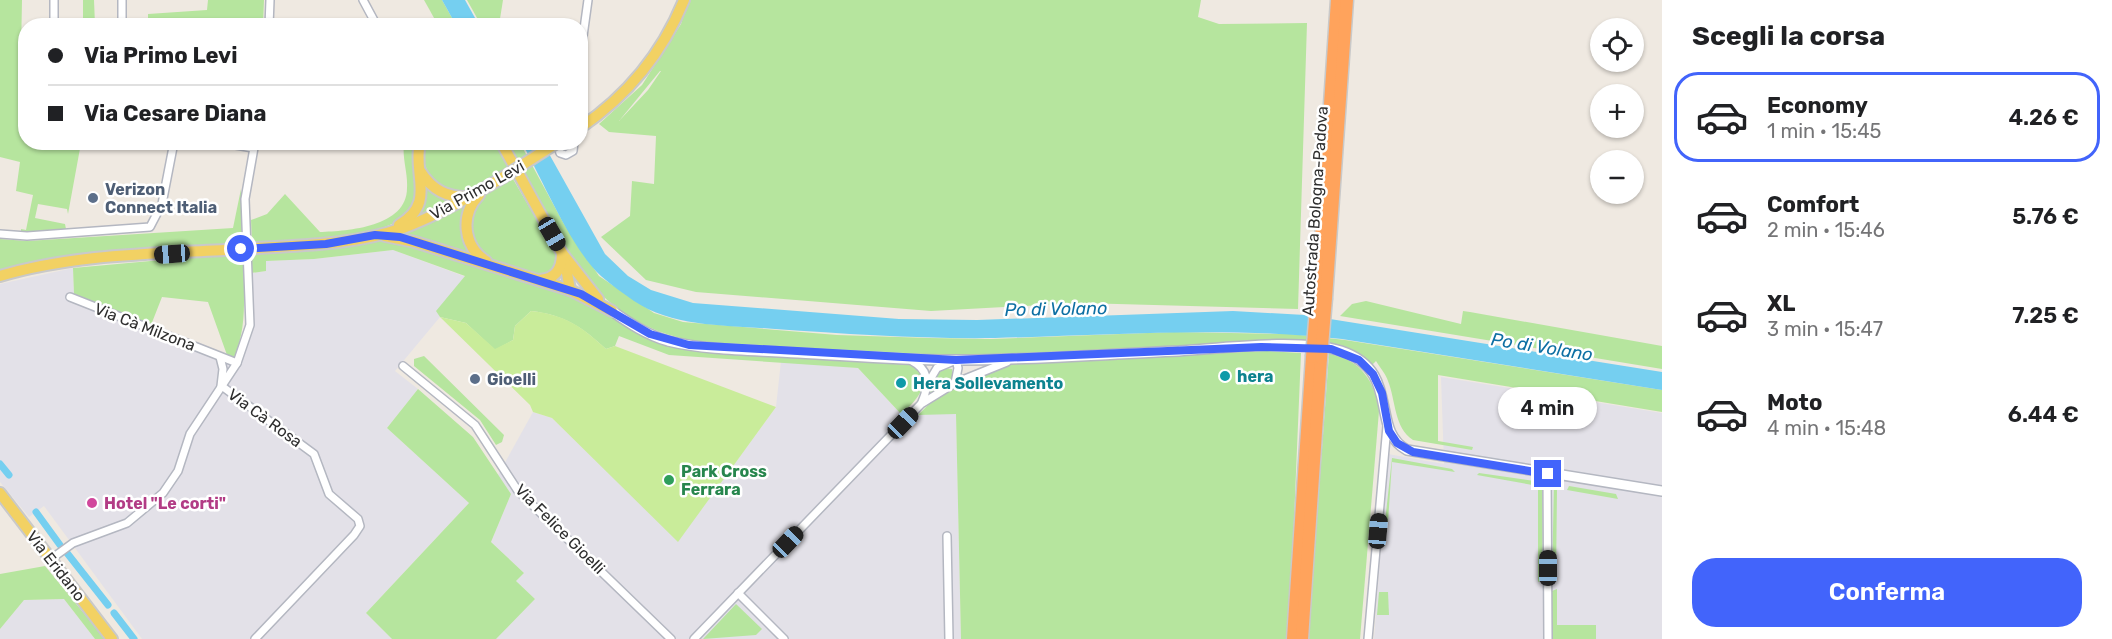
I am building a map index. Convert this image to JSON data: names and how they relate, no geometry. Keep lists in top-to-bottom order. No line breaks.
{"streets":{"highway":["Autostrada Bologna-Padova"],"main road":["Via Primo Levi","Via Eridano"],"street":["Via Cà Milzona","Via Cà Rosa","Via Felice Gioelli"]},"water":["Po di Volano"],"places":["Verizon Connect Italia","hera","Gioelli","Hera Sollevamento","Park Cross Ferrara","Hotel \"Le corti\""],"page":{"heading":"Scegli la corsa","map_buttons":["+","−"],"banner":["Via Primo Levi","Via Cesare Diana"],"list":[{"name":"Economy","note":"1 min · 15:45","value":"4.26 €"},{"name":"Comfort","note":"2 min · 15:46","value":"5.76 €"},{"name":"XL","note":"3 min · 15:47","value":"7.25 €"},{"name":"Moto","note":"4 min · 15:48","value":"6.44 €"}],"bubble":"4 min","buttons":"Conferma"}}
